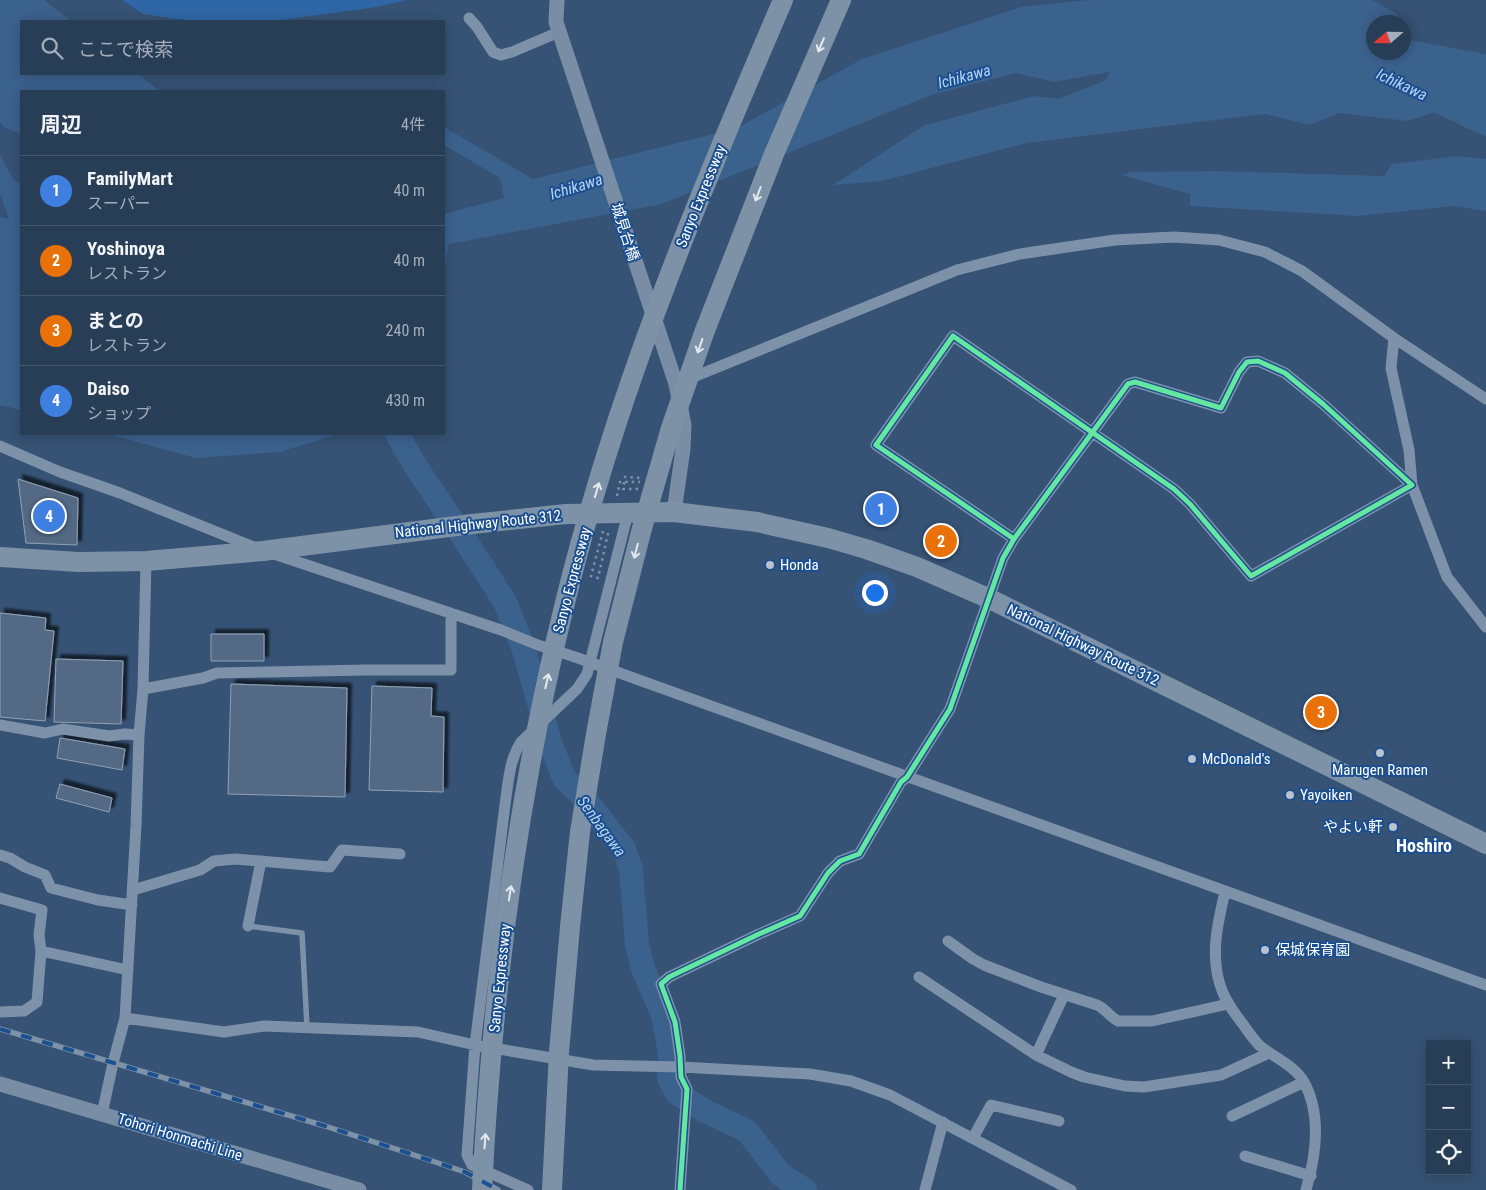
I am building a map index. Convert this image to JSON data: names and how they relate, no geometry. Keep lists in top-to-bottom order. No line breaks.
{"streets":{"highway":["Sanyo Expressway","National Highway Route 312"],"street":["城見台橋","Tohori Honmachi Line"]},"crossings":[["城見台橋","National Highway Route 312"]],"districts":["Hoshiro"],"water":["Ichikawa","Senbagawa"],"places":["Honda","Marugen Ramen","McDonald's","Yayoiken","やよい軒","保城保育園"],"north":"left","page":{"search":"ここで検索","heading":["周辺","4件"],"list":[{"mark":"1","name":"FamilyMart","note":"スーパー","value":"40 m"},{"mark":"2","name":"Yoshinoya","note":"レストラン","value":"40 m"},{"mark":"3","name":"まとの","note":"レストラン","value":"240 m"},{"mark":"4","name":"Daiso","note":"ショップ","value":"430 m"}],"pins":["1","4","2","3"],"map_buttons":["+","−"]}}
